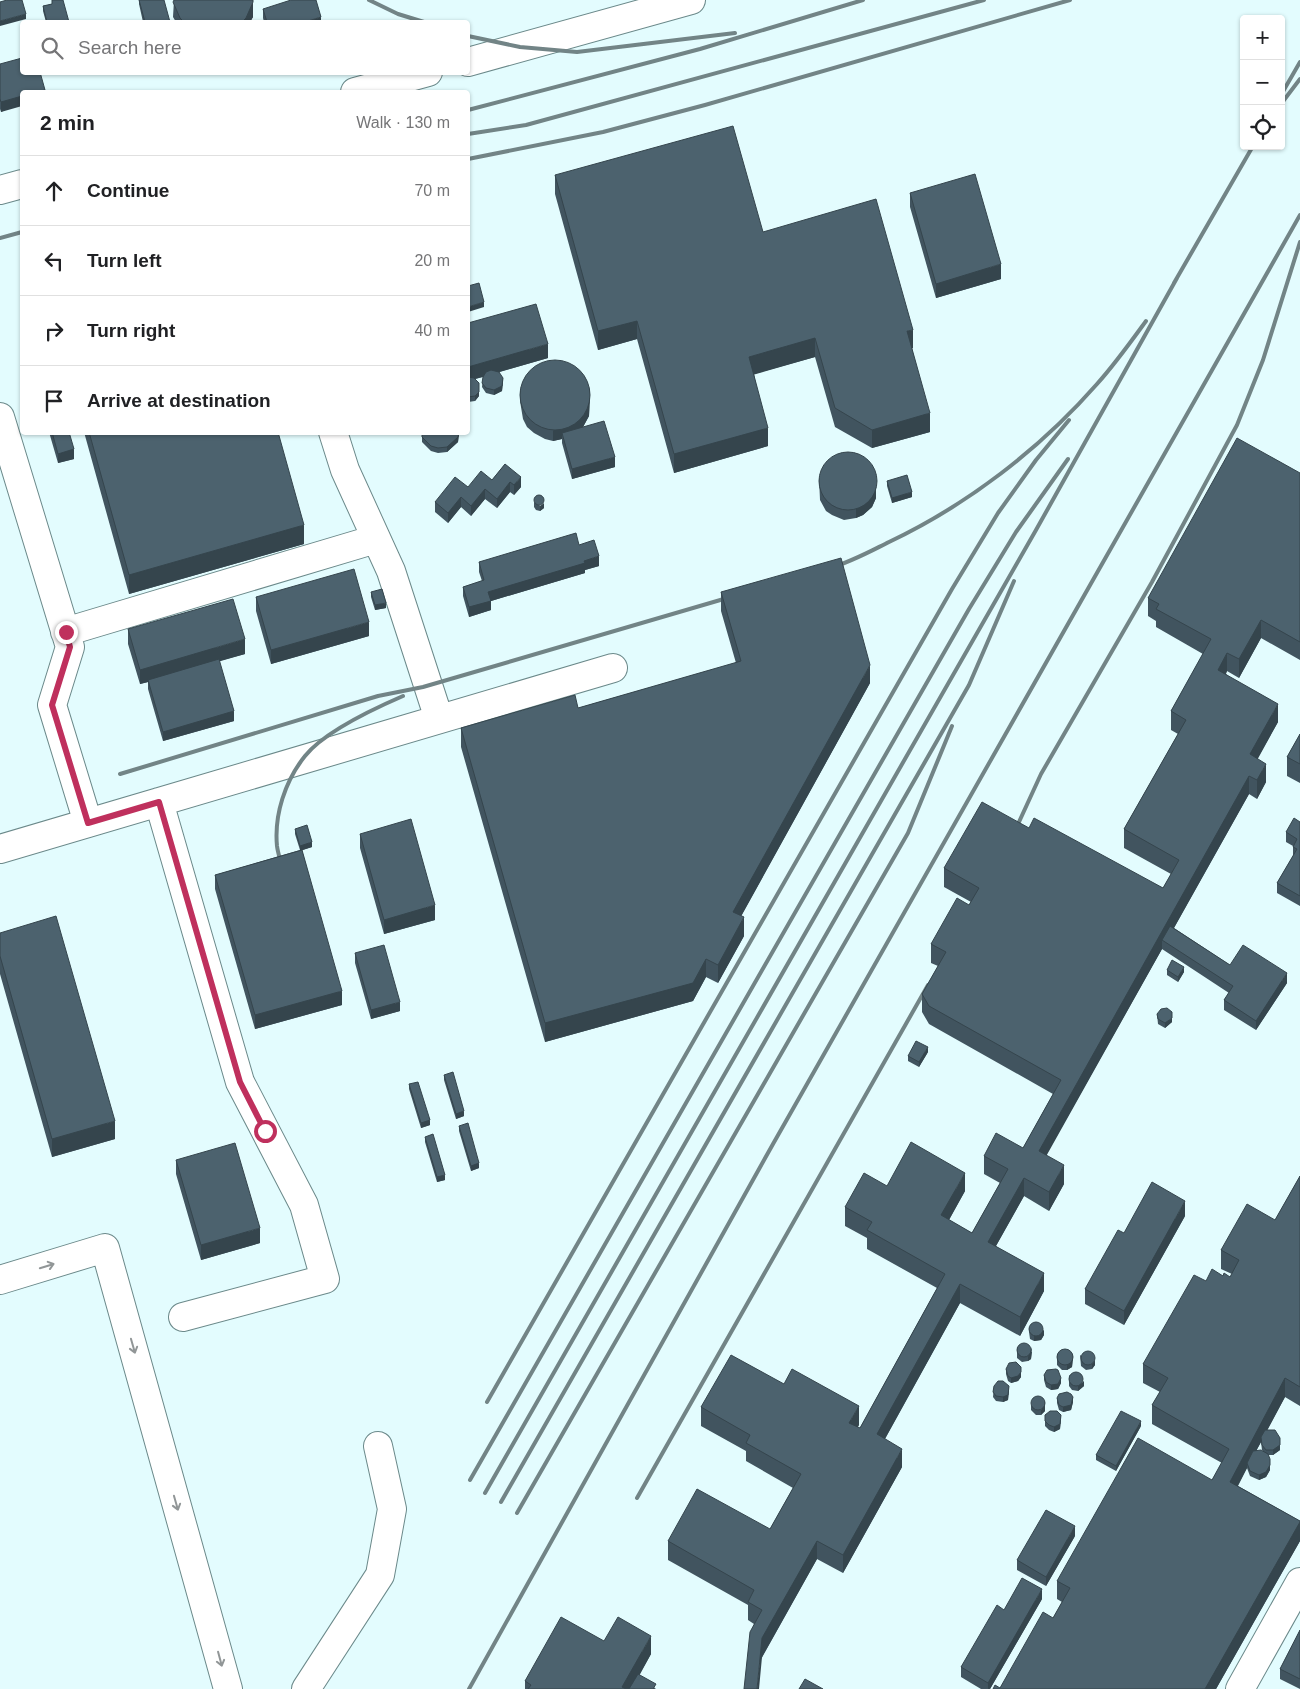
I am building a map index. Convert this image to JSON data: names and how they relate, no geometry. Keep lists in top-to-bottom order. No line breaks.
{"page":{"map_buttons":["+","−"],"search":"Search here","heading":["2 min","Walk · 130 m"],"list":[["Continue","70 m"],["Turn left","20 m"],["Turn right","40 m"],"Arrive at destination"]}}
